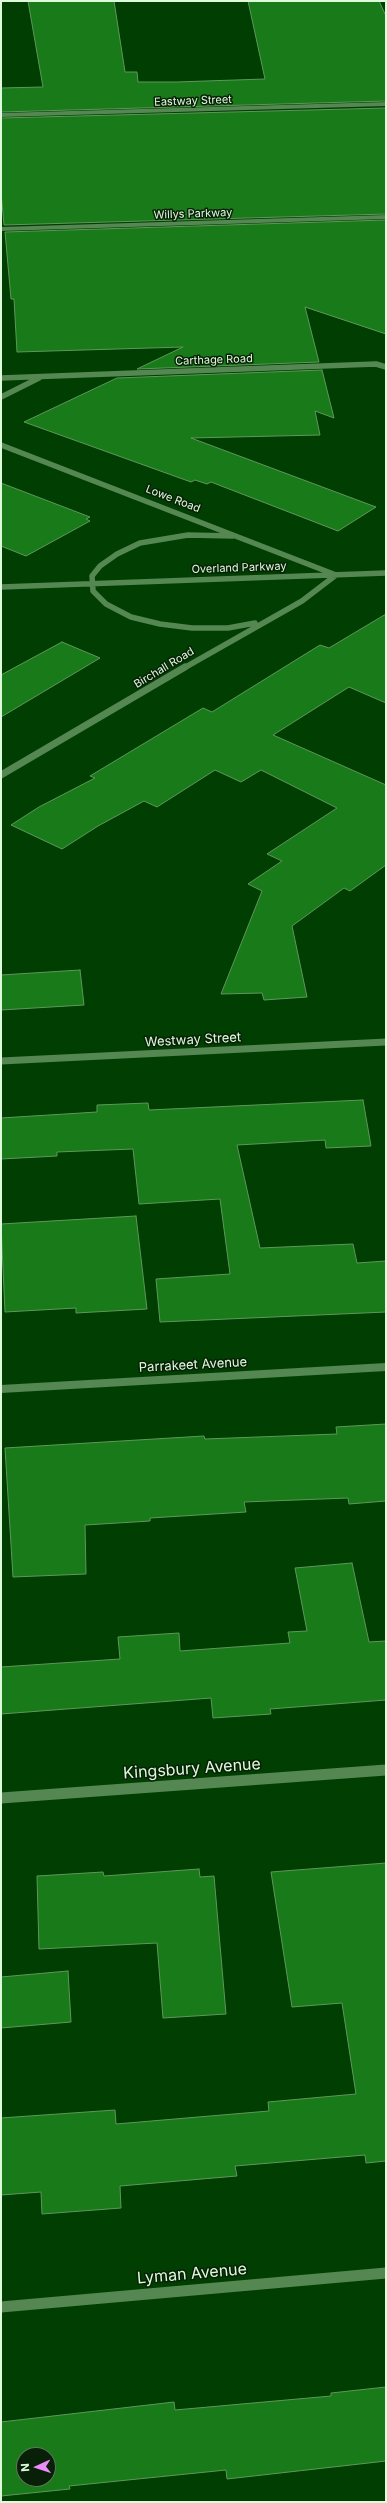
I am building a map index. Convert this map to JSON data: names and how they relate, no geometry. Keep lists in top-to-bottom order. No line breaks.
{"streets":{"street":["Eastway Street","Willys Parkway","Carthage Road","Lowe Road","Overland Parkway","Birchall Road","Westway Street","Parrakeet Avenue","Kingsbury Avenue","Lyman Avenue"]},"crossings":[["Lowe Road","Overland Parkway"],["Lowe Road","Birchall Road"],["Overland Parkway","Birchall Road"]],"north":"left"}
